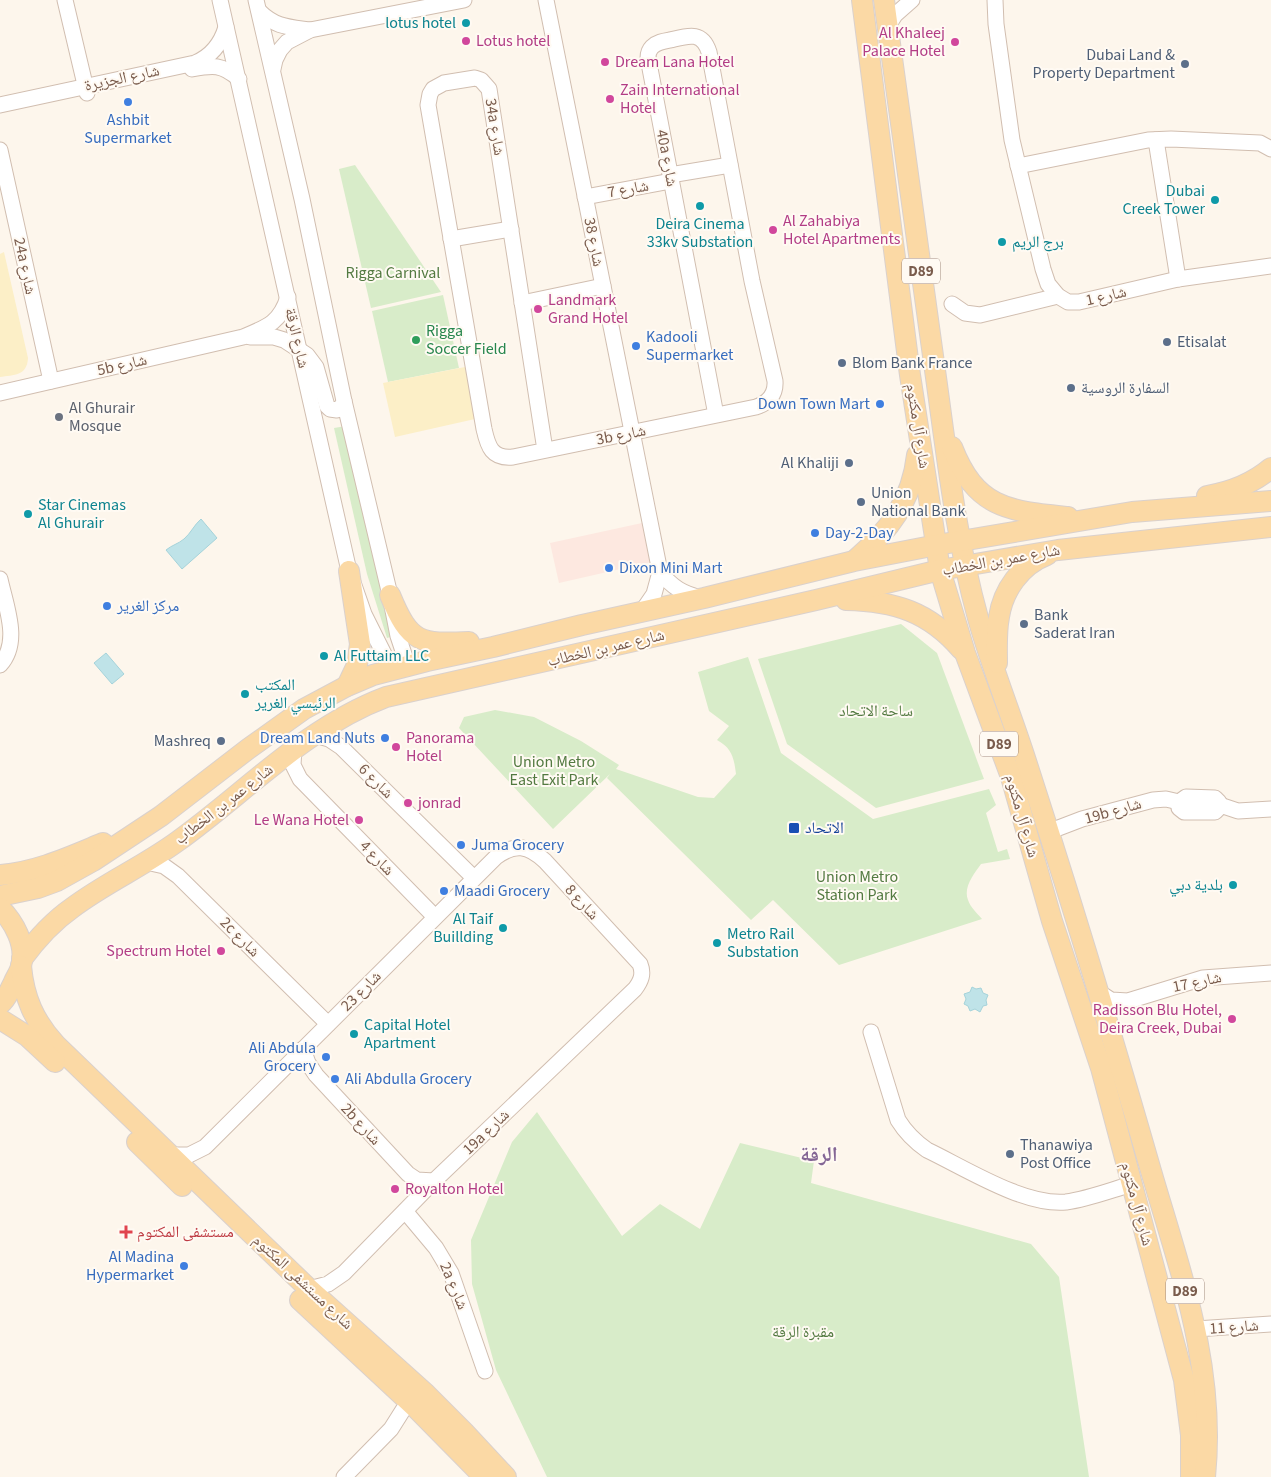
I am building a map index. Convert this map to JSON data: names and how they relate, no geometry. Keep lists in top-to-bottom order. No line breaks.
{"streets":{"main road":["D89","شارع آل مكتوم","شارع عمر بن الخطاب","شارع مستشفى المكتوم"],"street":["شارع الجزيرة","34a شارع","40a شارع","شارع 7","شارع 38","24a شارع","شارع 1","شارع الرقة","5b شارع","3b شارع","شارع 6","19b شارع","شارع 4","شارع 8","2c شارع","شارع 17","شارع 23","2b شارع","19a شارع","2a شارع","شارع 11"]},"crossings":[["شارع الجزيرة","شارع الرقة"],["34a شارع","3b شارع"],["40a شارع","شارع 7"],["40a شارع","3b شارع"],["شارع 7","شارع 38"],["شارع 38","3b شارع"],["شارع 38","شارع عمر بن الخطاب"],["24a شارع","5b شارع"],["شارع الرقة","5b شارع"],["شارع الرقة","شارع عمر بن الخطاب"],["شارع آل مكتوم","شارع عمر بن الخطاب"],["شارع آل مكتوم","19b شارع"],["شارع آل مكتوم","شارع 17"],["شارع آل مكتوم","شارع 11"],["شارع عمر بن الخطاب","شارع 6"],["شارع عمر بن الخطاب","شارع 4"],["شارع عمر بن الخطاب","2c شارع"],["شارع عمر بن الخطاب","شارع مستشفى المكتوم"],["شارع 6","شارع 23"],["شارع 4","شارع 23"],["شارع 8","شارع 23"],["شارع 8","19a شارع"],["2c شارع","شارع 23"],["شارع 23","2b شارع"],["شارع 23","شارع مستشفى المكتوم"],["2b شارع","19a شارع"],["19a شارع","شارع مستشفى المكتوم"],["19a شارع","2a شارع"]],"districts":["الرقة"],"parks":["Rigga Carnival","ساحة الاتحاد","Union Metro East Exit Park","Union Metro Station Park","مقبرة الرقة"],"places":{"other":["lotus hotel","Lotus hotel","Al Khaleej Palace Hotel","Dream Lana Hotel","Dubai Land & Property Department","Zain International Hotel","Ashbit Supermarket","Dubai Creek Tower","Deira Cinema 33kv Substation","Al Zahabiya Hotel Apartments","برج الريم","Landmark Grand Hotel","Rigga Soccer Field","Etisalat","Kadooli Supermarket","Blom Bank France","السفارة الروسية","Down Town Mart","Al Ghurair Mosque","Al Khaliji","Union National Bank","Star Cinemas Al Ghurair","Day-2-Day","Dixon Mini Mart","مركز الغرير","Bank Saderat Iran","Al Futtaim LLC","المكتب الرئيسي الغرير","Dream Land Nuts","Mashreq","Panorama Hotel","jonrad","Le Wana Hotel","Juma Grocery","بلدية دبي","Maadi Grocery","Al Taif Buillding","Metro Rail Substation","Spectrum Hotel","Radisson Blu Hotel, Deira Creek, Dubai","Capital Hotel Apartment","Ali Abdula Grocery","Ali Abdulla Grocery","Thanawiya Post Office","Royalton Hotel","Al Madina Hypermarket"],"transit":["الاتحاد"],"health":["مستشفى المكتوم"]}}
